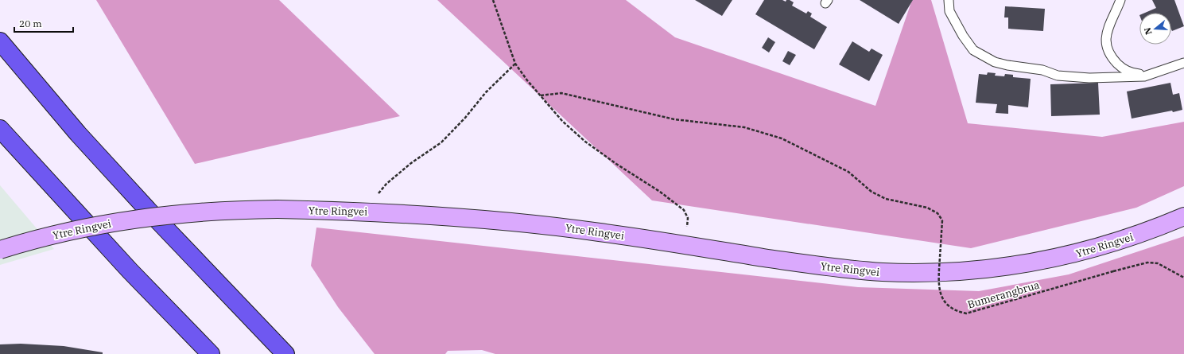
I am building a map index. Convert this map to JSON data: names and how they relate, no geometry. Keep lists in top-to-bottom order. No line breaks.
{"streets":{"main road":["Ytre Ringvei"],"path":["Bumerangbrua"]},"scale_bar":"20 m","north":"left"}
